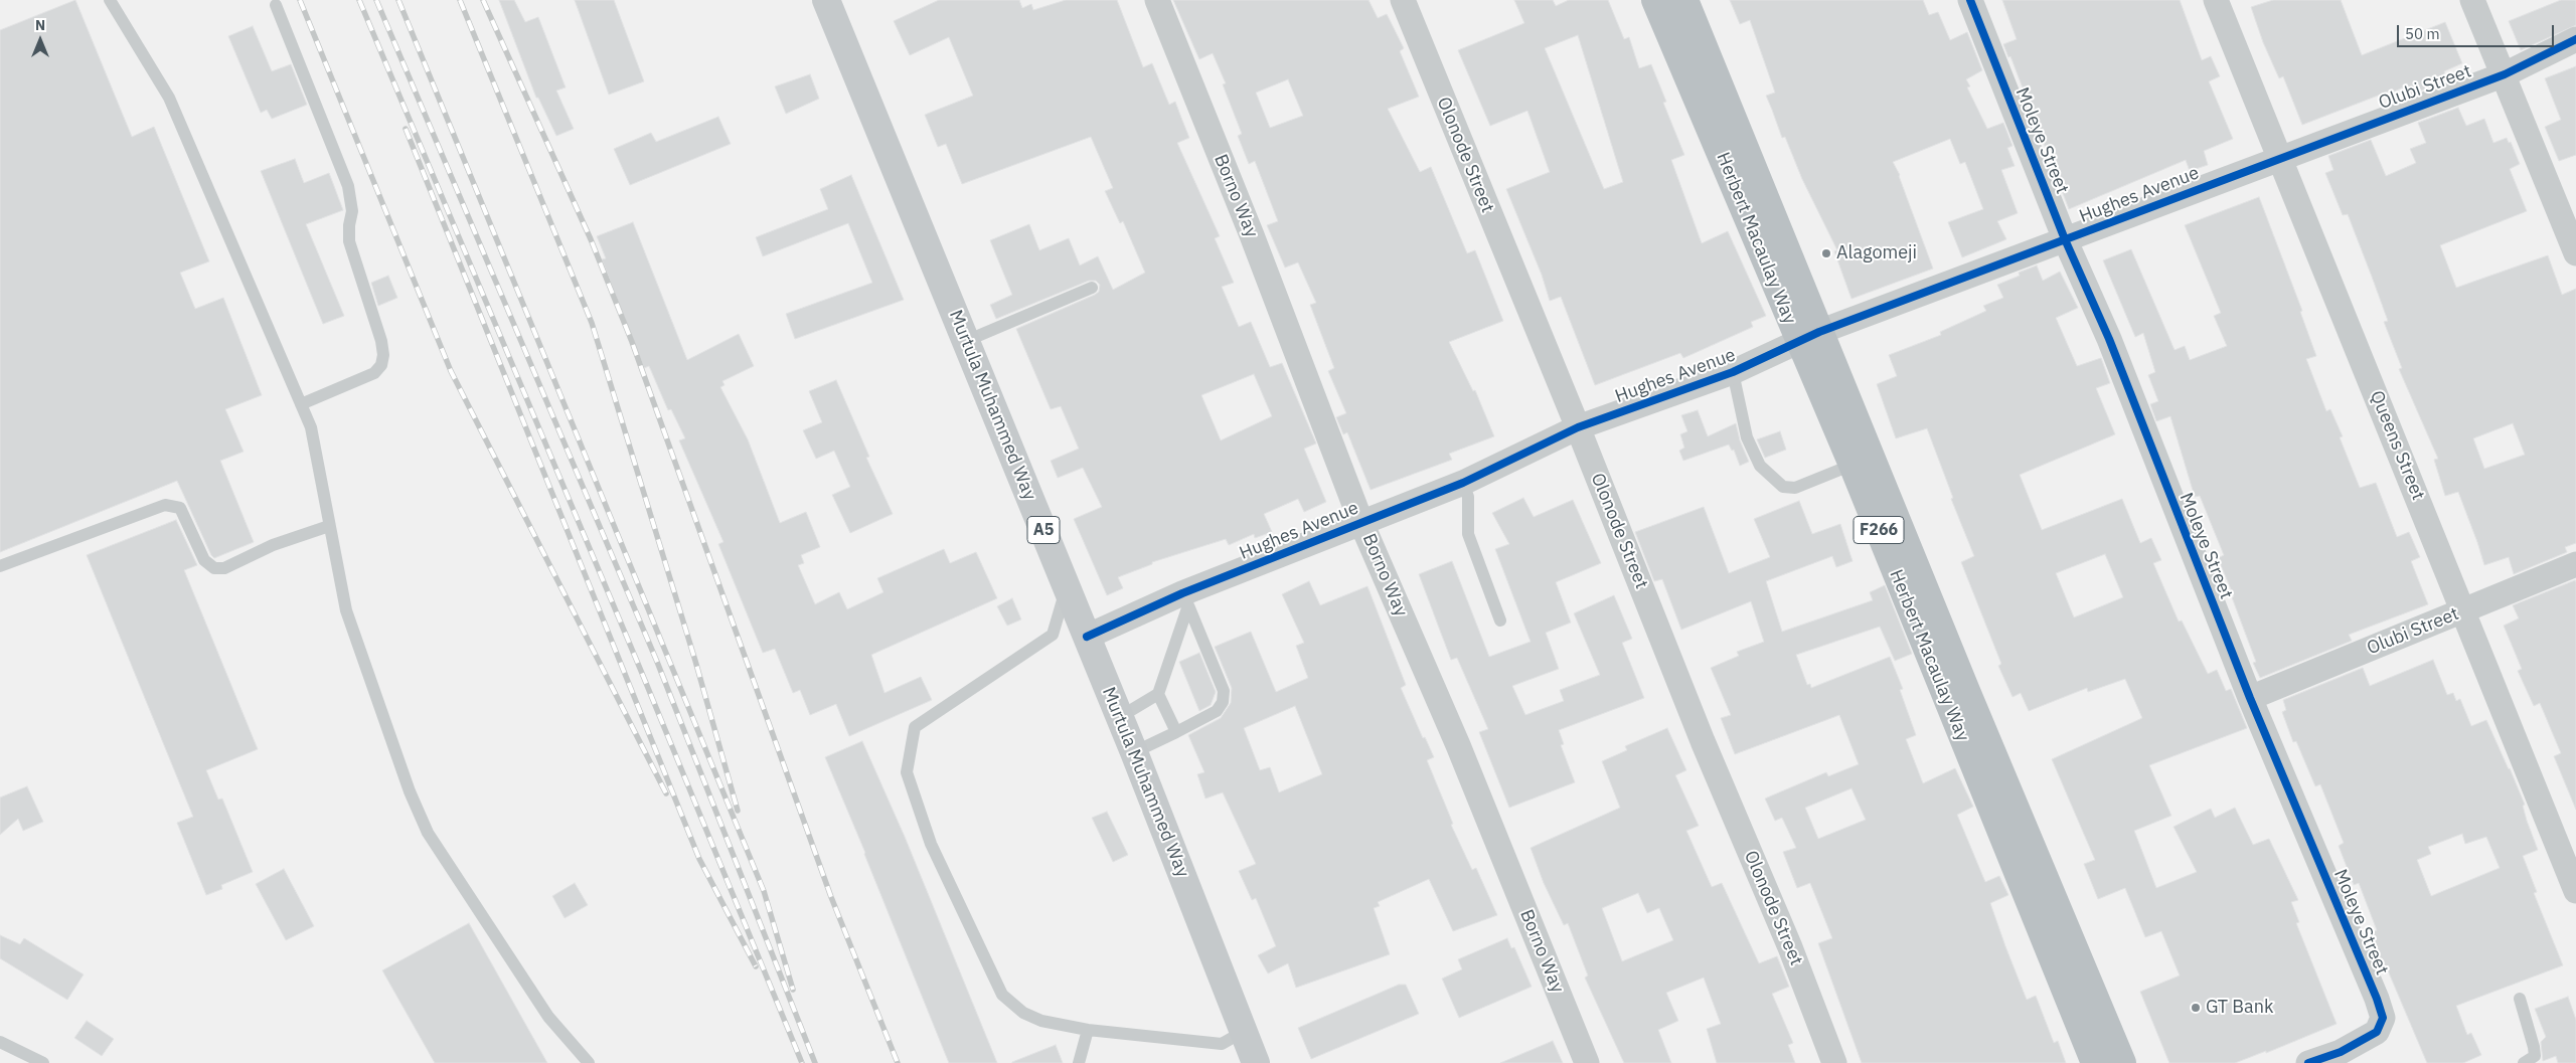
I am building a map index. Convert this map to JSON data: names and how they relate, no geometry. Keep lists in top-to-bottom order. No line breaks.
{"streets":{"highway":["Herbert Macaulay Way","F266"],"main road":["Murtula Muhammed Way","A5"],"street":["Olubi Street","Moleye Street","Olonode Street","Hughes Avenue","Borno Way","Queens Street"]},"crossings":[["Olubi Street","Moleye Street"],["Olubi Street","Hughes Avenue"],["Olubi Street","Queens Street"],["Moleye Street","Hughes Avenue"],["Olonode Street","Hughes Avenue"],["Hughes Avenue","Borno Way"],["Hughes Avenue","Herbert Macaulay Way"],["Hughes Avenue","Murtula Muhammed Way"],["Hughes Avenue","Queens Street"]],"places":["Alagomeji","GT Bank"],"scale_bar":"50 m","north":"top"}
